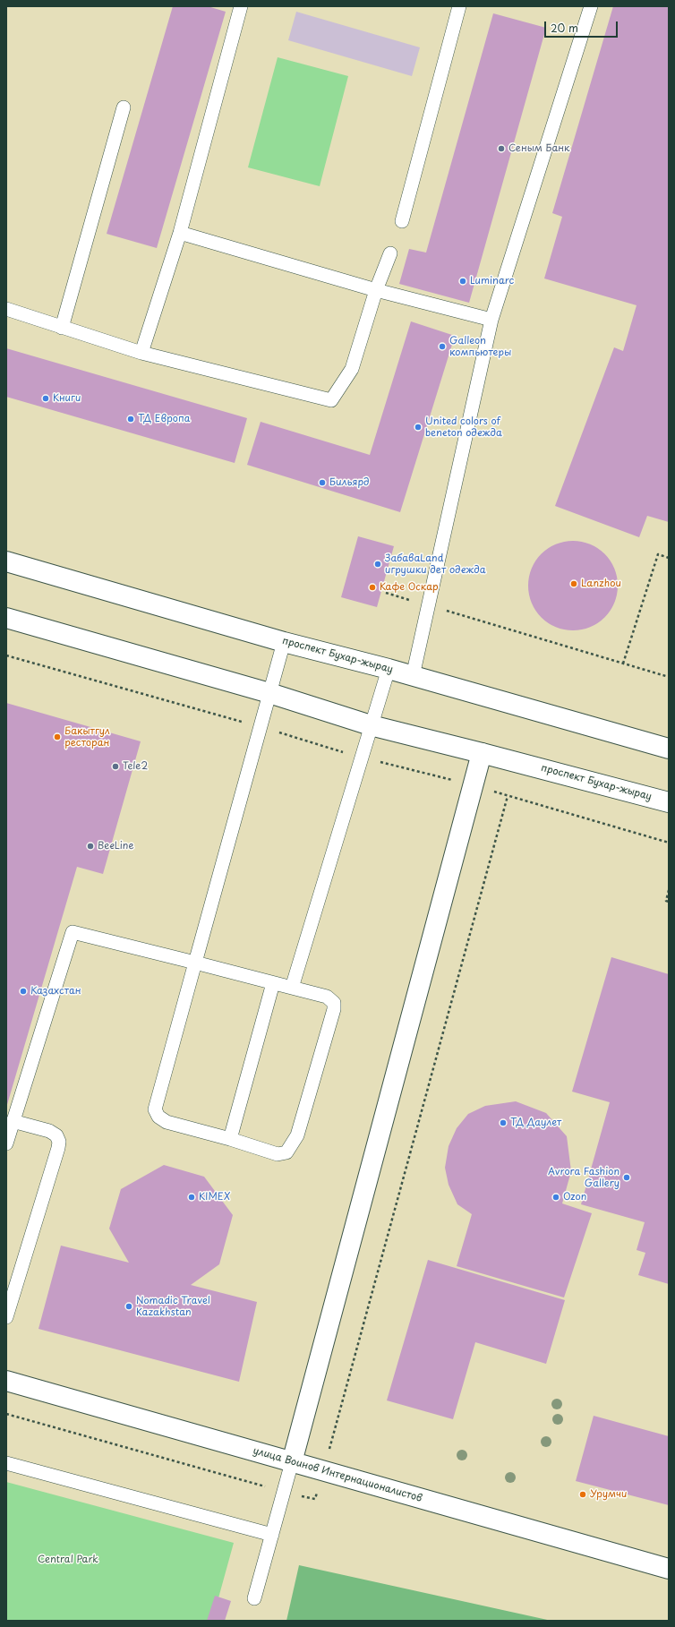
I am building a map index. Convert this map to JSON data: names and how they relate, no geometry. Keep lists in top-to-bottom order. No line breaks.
{"streets":{"main road":["проспект Бухар-жырау","улица Воинов Интернационалистов"]},"parks":["Central Park"],"places":["Сеным Банк","Luminarc","Galleon компьютеры","Книги","ТД Европа","United colors of beneton одежда","Бильярд","ЗабаваLand игрушки дет одежда","Lanzhou","Кафе Оскар","Бакытгул ресторан","Tele2","BeeLine","Казахстан","ТД Даулет","Avrora Fashion Gallery","KIMEX","Ozon","Nomadic Travel Kazakhstan","Урумчи"],"scale_bar":"20 m"}
